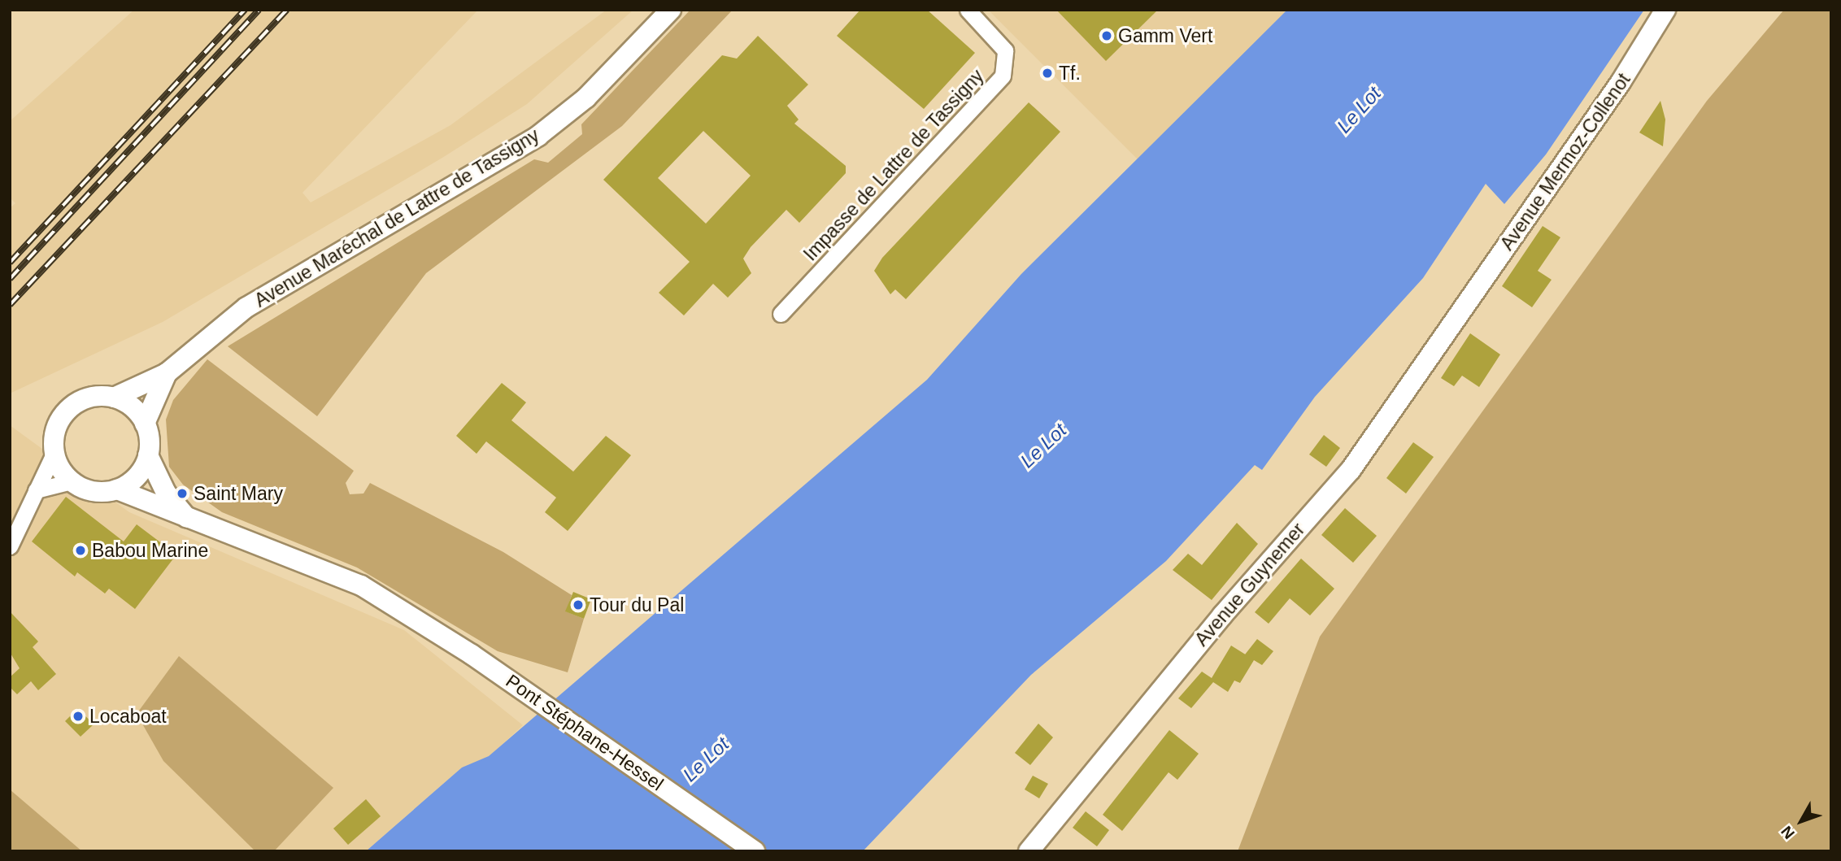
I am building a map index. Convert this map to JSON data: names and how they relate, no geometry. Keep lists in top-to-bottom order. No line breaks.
{"streets":{"street":["Avenue Mermoz-Collenot","Impasse de Lattre de Tassigny","Avenue Maréchal de Lattre de Tassigny","Avenue Guynemer","Pont Stéphane-Hessel"]},"crossings":[["Avenue Mermoz-Collenot","Avenue Guynemer"],["Avenue Maréchal de Lattre de Tassigny","Pont Stéphane-Hessel"]],"water":["Le Lot"],"places":["Gamm Vert","Tf.","Saint Mary","Babou Marine","Tour du Pal","Locaboat"],"north":"bottom left"}
